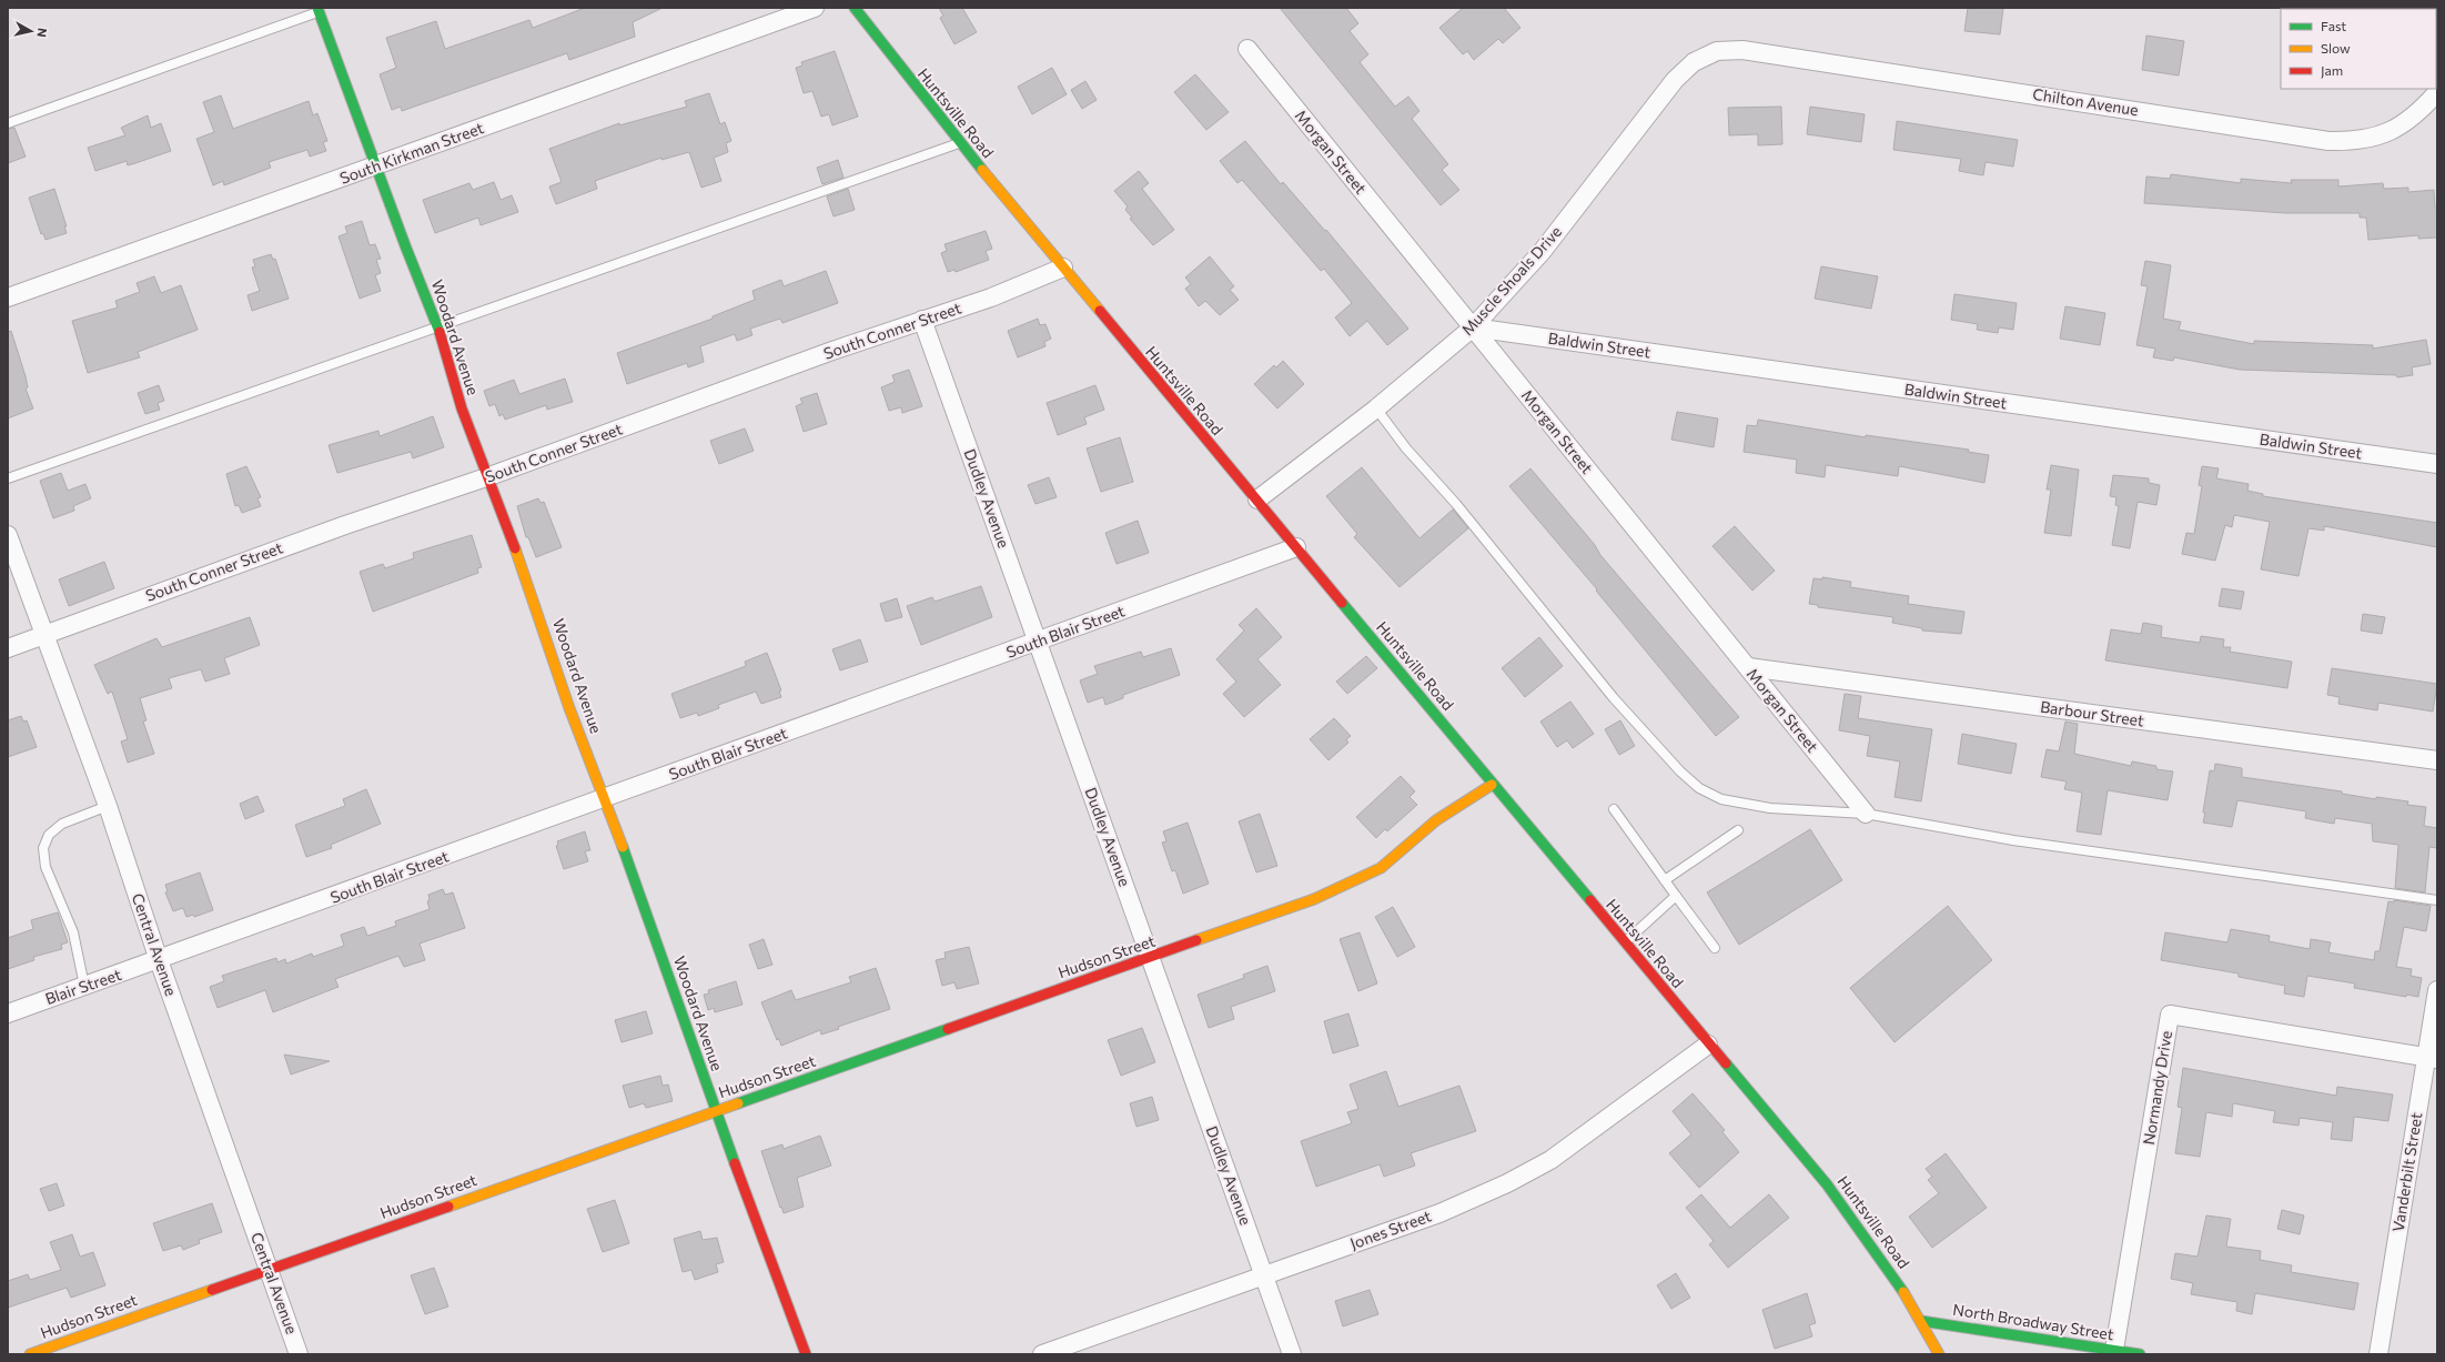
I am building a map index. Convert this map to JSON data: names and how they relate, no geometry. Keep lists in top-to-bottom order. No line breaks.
{"streets":{"street":["Chilton Avenue","Huntsville Road","Morgan Street","South Kirkman Street","Muscle Shoals Drive","South Conner Street","Woodard Avenue","Baldwin Street","Dudley Avenue","South Blair Street","Barbour Street","Central Avenue","Hudson Street","Blair Street","Normandy Drive","Vanderbilt Street","Jones Street","North Broadway Street"]},"crossings":[["Chilton Avenue","Muscle Shoals Drive"],["Huntsville Road","Muscle Shoals Drive"],["Huntsville Road","South Conner Street"],["Huntsville Road","South Blair Street"],["Huntsville Road","Hudson Street"],["Huntsville Road","Jones Street"],["Huntsville Road","North Broadway Street"],["Morgan Street","Muscle Shoals Drive"],["Morgan Street","Baldwin Street"],["Morgan Street","Barbour Street"],["South Kirkman Street","Woodard Avenue"],["Muscle Shoals Drive","Baldwin Street"],["South Conner Street","Woodard Avenue"],["South Conner Street","Dudley Avenue"],["South Conner Street","Central Avenue"],["Woodard Avenue","South Blair Street"],["Woodard Avenue","Hudson Street"],["Dudley Avenue","South Blair Street"],["Dudley Avenue","Hudson Street"],["Dudley Avenue","Jones Street"],["South Blair Street","Central Avenue"],["South Blair Street","Blair Street"],["Central Avenue","Hudson Street"],["Central Avenue","Blair Street"],["Normandy Drive","Vanderbilt Street"],["Normandy Drive","North Broadway Street"]],"legend":["Fast","Slow","Jam"],"north":"right"}
